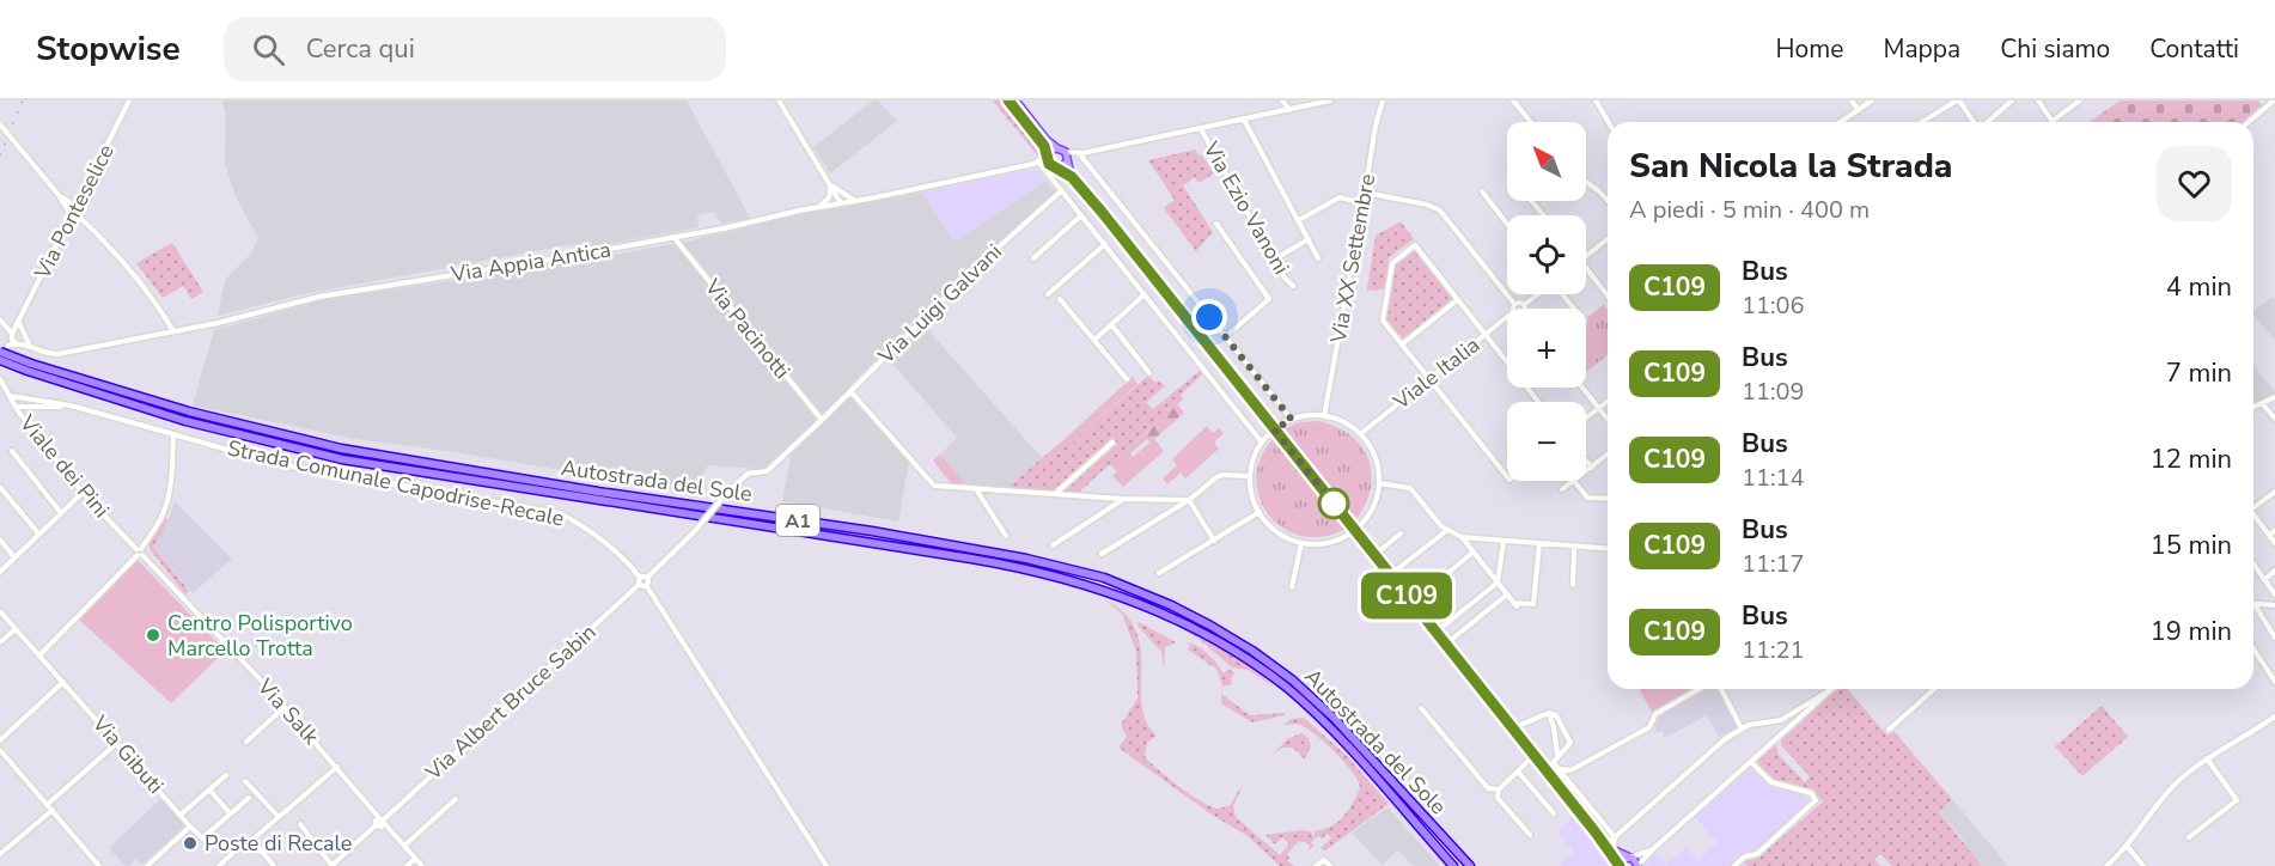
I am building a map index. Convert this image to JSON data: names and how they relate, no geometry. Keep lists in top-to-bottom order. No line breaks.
{"streets":{"highway":["Autostrada del Sole","A1"],"street":["Via Ezio Vanoni","Via Ponteselice","Via XX Settembre","Via Appia Antica","Via Luigi Galvani","Via Pacinotti","Viale Italia","Viale dei Pini","Strada Comunale Capodrise-Recale","Via Albert Bruce Sabin","Via Salk","Via Gibuti"]},"crossings":[["Via Ponteselice","Autostrada del Sole"],["Via Appia Antica","Via Pacinotti"],["Via Luigi Galvani","Via Pacinotti"],["Via Luigi Galvani","Via Albert Bruce Sabin"],["Viale dei Pini","Via Salk"],["Strada Comunale Capodrise-Recale","Via Albert Bruce Sabin"],["Via Albert Bruce Sabin","Via Salk"]],"places":["Centro Polisportivo Marcello Trotta","Poste di Recale"],"lines":["bus line C109"],"north":"top left","page":{"header":"Stopwise","search":"Cerca qui","nav":["Home","Mappa","Chi siamo","Contatti"],"on_map":"C109","map_buttons":["+","−"],"heading":["San Nicola la Strada","A piedi · 5 min · 400 m"],"list":[{"mark":"C109","name":"Bus","note":"11:06","value":"4 min"},{"mark":"C109","name":"Bus","note":"11:09","value":"7 min"},{"mark":"C109","name":"Bus","note":"11:14","value":"12 min"},{"mark":"C109","name":"Bus","note":"11:17","value":"15 min"},{"mark":"C109","name":"Bus","note":"11:21","value":"19 min"}]}}
